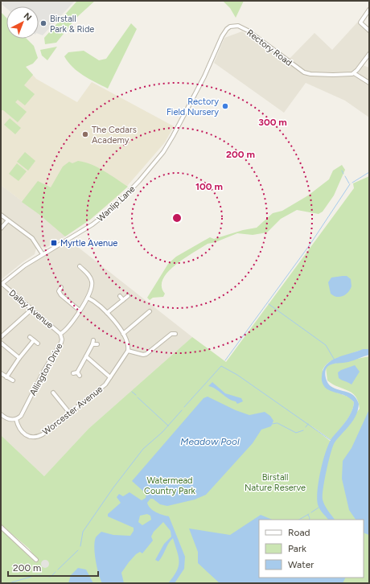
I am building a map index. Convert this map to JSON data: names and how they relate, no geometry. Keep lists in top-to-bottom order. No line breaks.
{"streets":{"street":["Rectory Road","Wanlip Lane","Dalby Avenue","Allington Drive","Worcester Avenue"]},"crossings":[["Rectory Road","Wanlip Lane"],["Wanlip Lane","Dalby Avenue"],["Dalby Avenue","Allington Drive"],["Allington Drive","Worcester Avenue"]],"water":["Meadow Pool"],"parks":["Birstall Nature Reserve","Watermead Country Park"],"places":{"other":["Birstall Park & Ride","Rectory Field Nursery","The Cedars Academy"],"transit":["Myrtle Avenue"]},"legend":["Road","Park","Water"],"scale_bar":"200 m","north":"top right","rings":["300 m","200 m","100 m"]}
